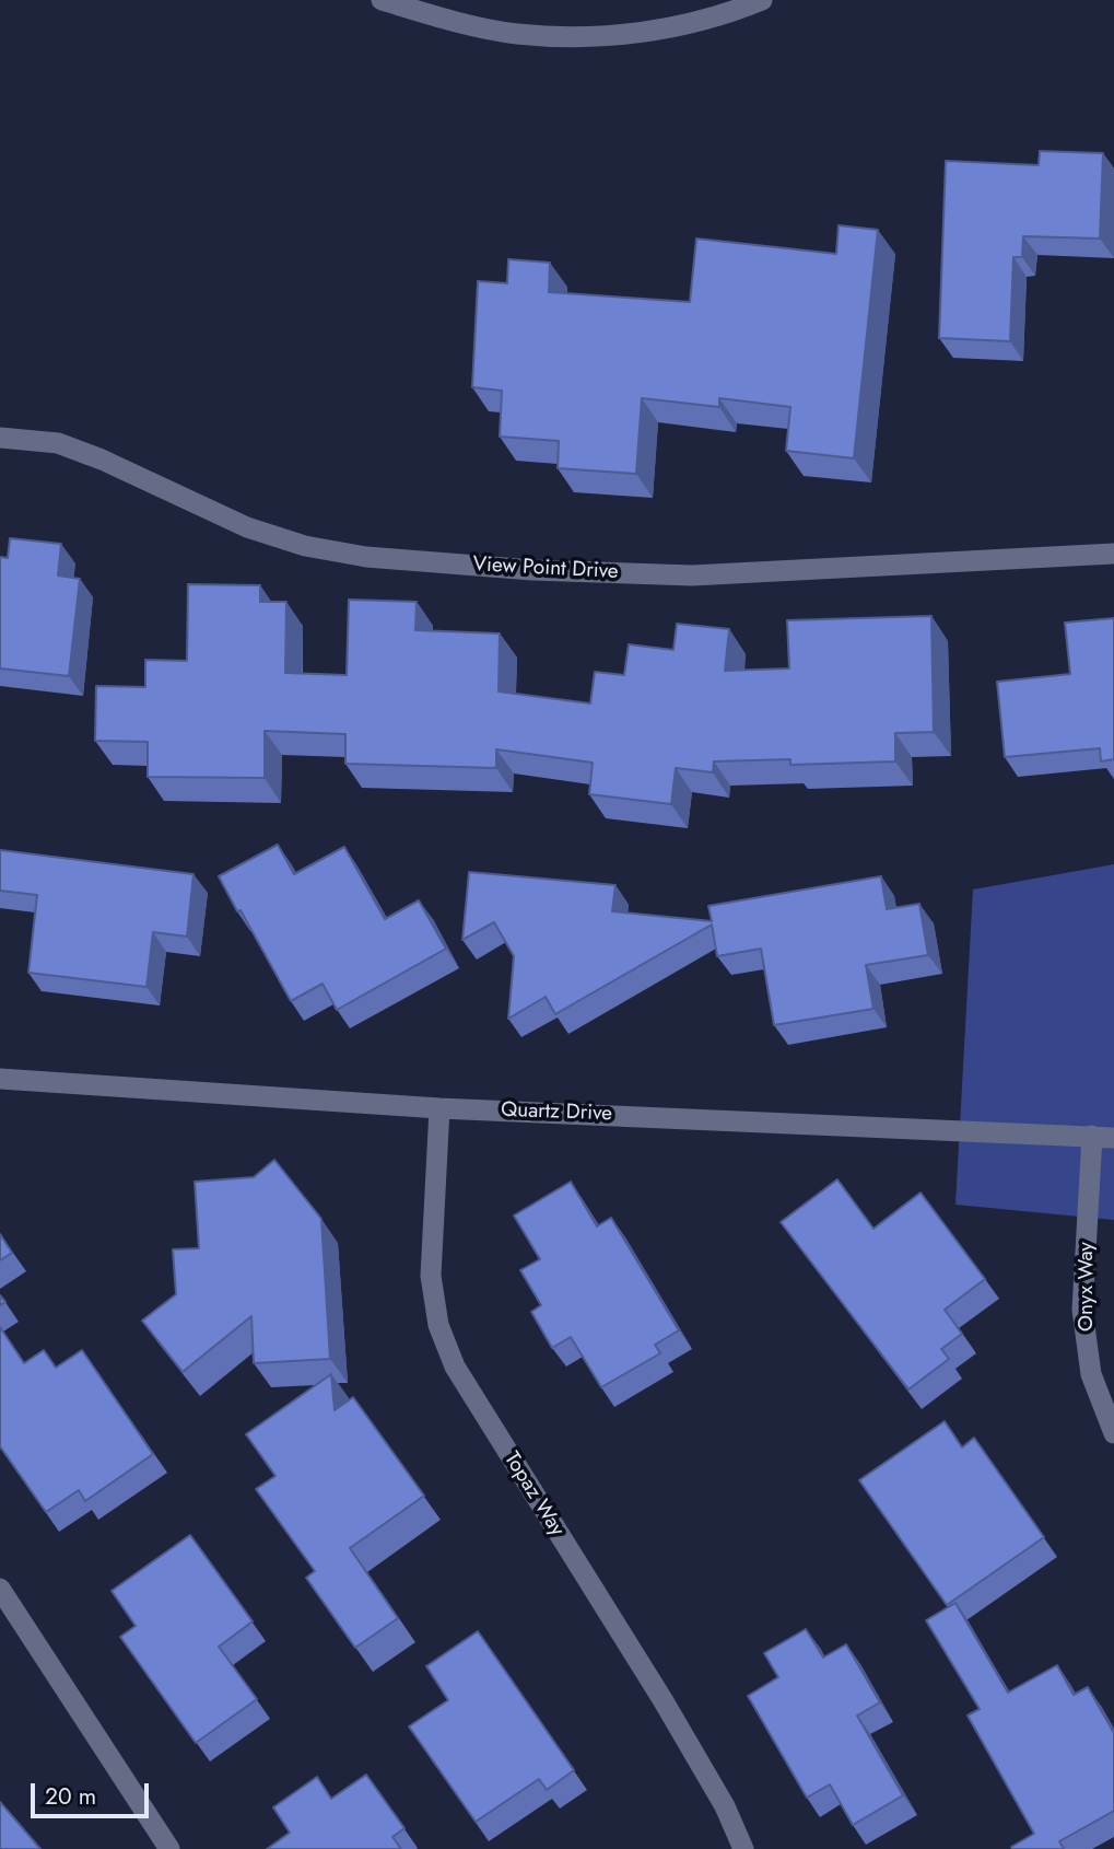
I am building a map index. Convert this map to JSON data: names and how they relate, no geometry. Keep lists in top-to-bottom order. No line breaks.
{"streets":{"street":["View Point Drive","Quartz Drive","Onyx Way","Topaz Way"]},"crossings":[["Quartz Drive","Onyx Way"],["Quartz Drive","Topaz Way"]],"scale_bar":"20 m"}
